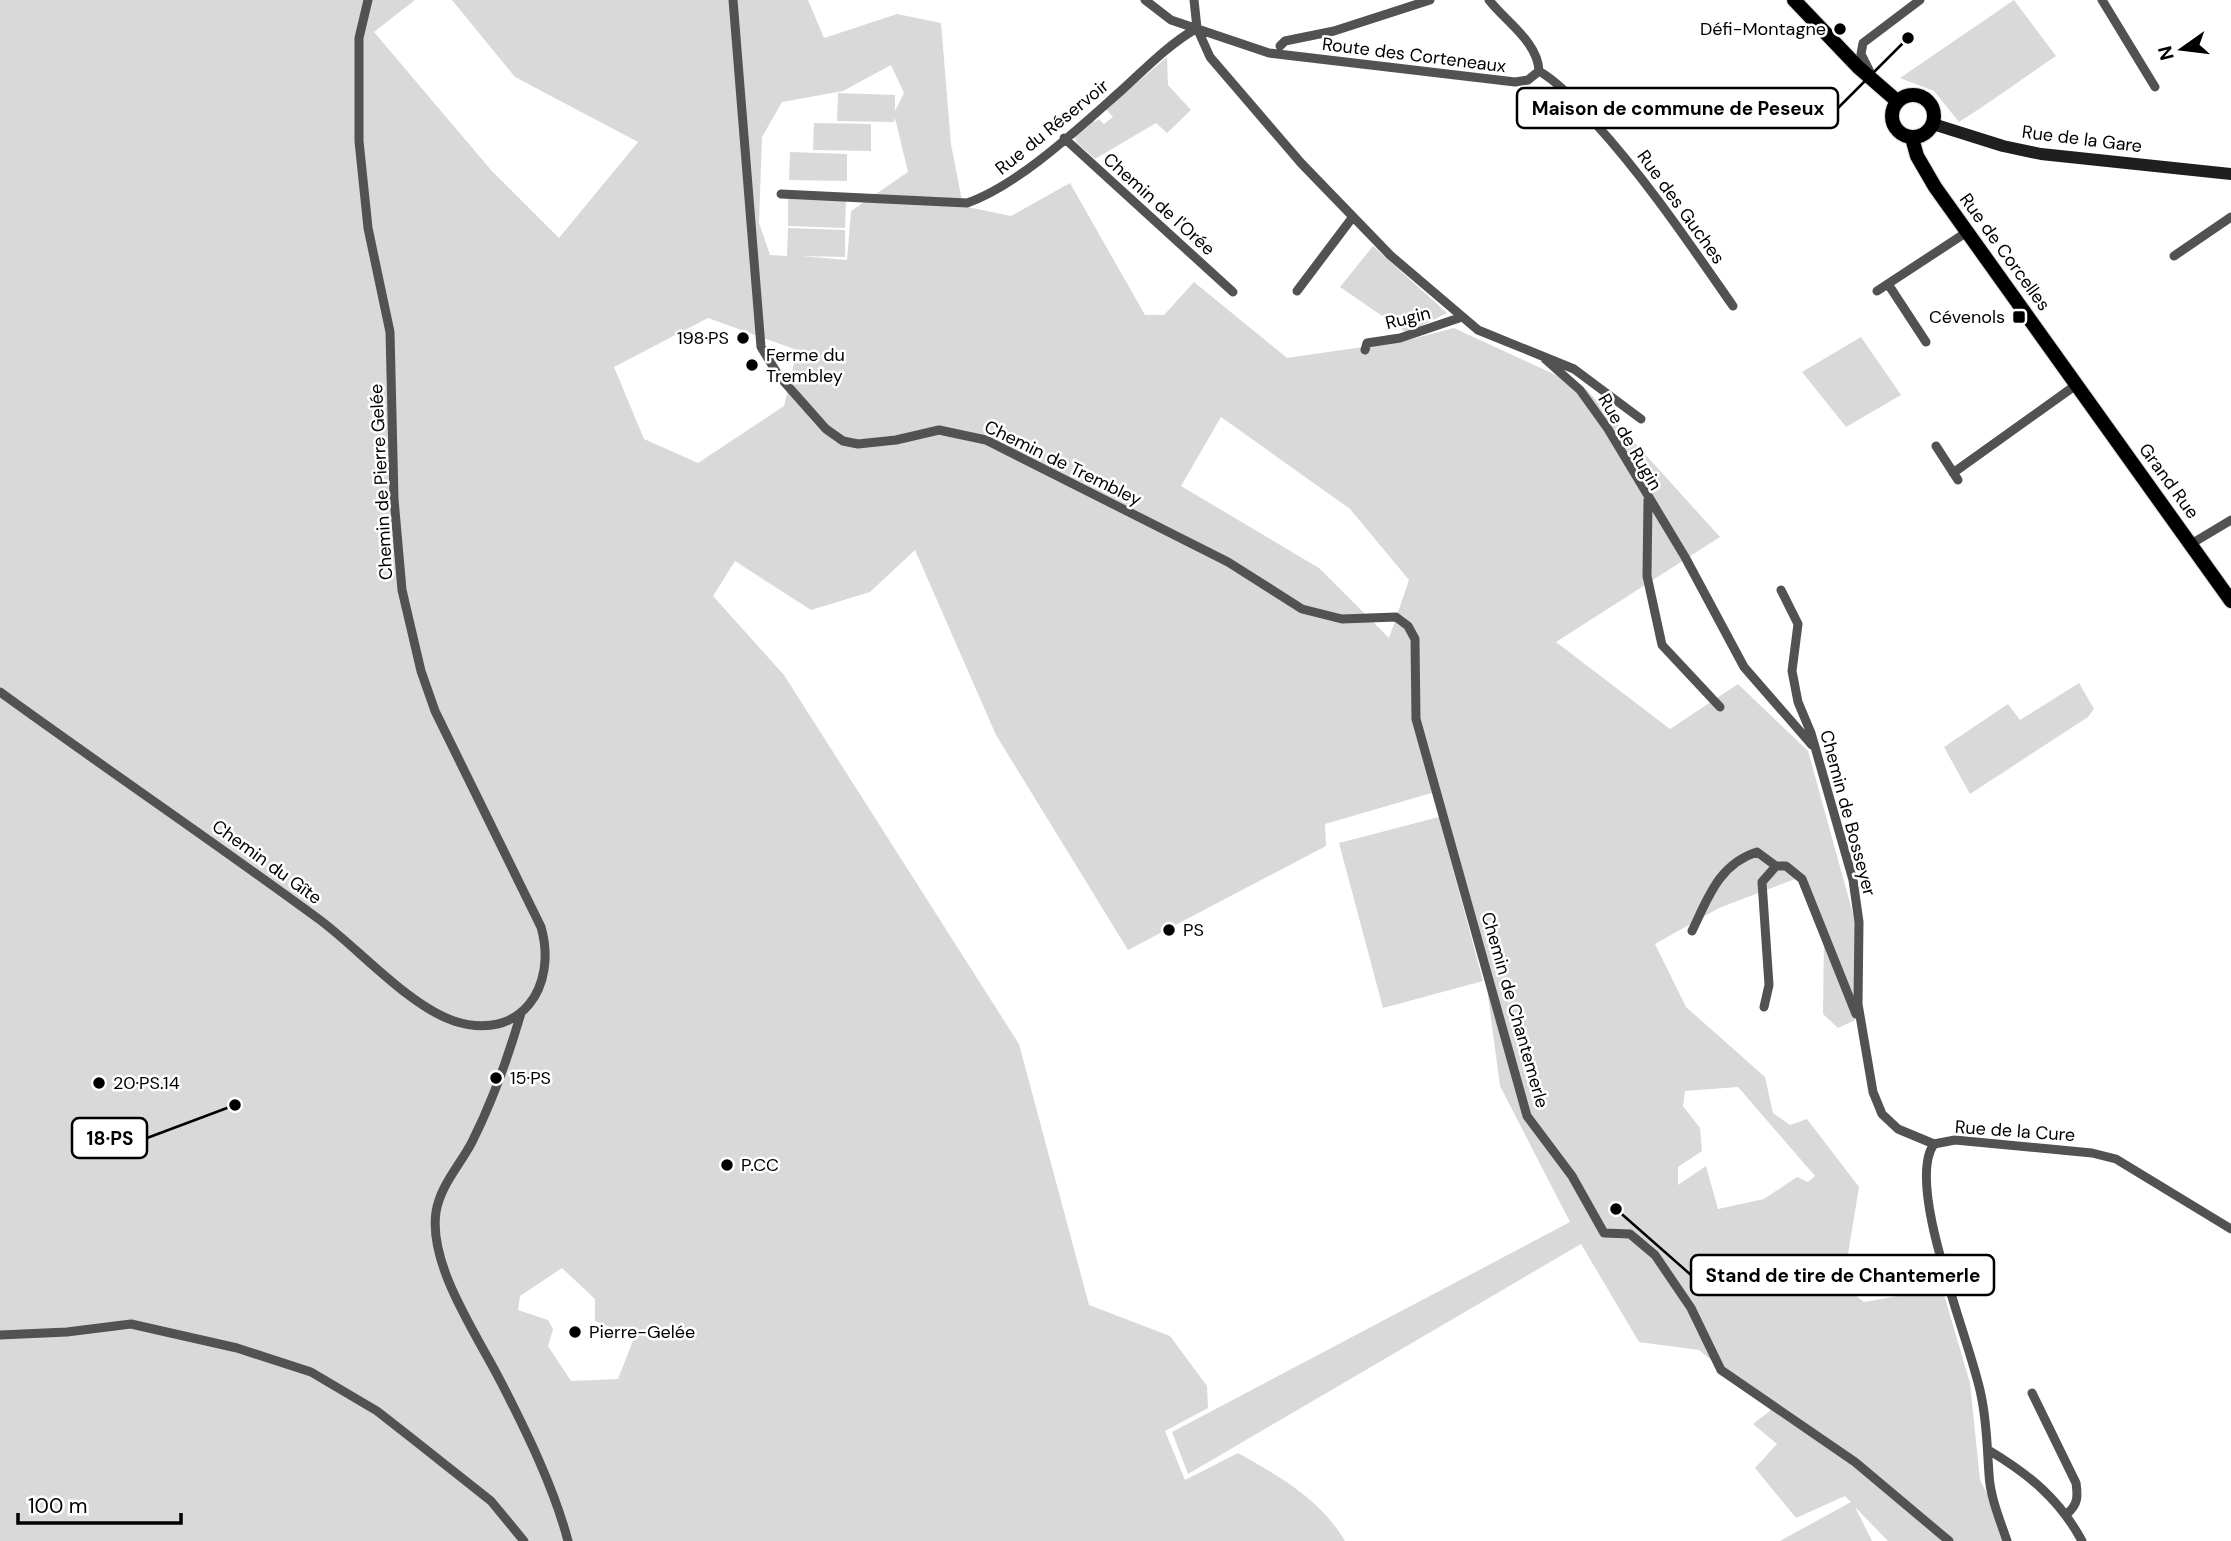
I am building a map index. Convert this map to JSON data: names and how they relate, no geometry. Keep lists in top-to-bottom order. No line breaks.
{"streets":{"main road":["Rue de la Gare","Rue de Corcelles","Grand Rue"],"street":["Route des Corteneaux","Rue du Réservoir","Chemin de l'Orée","Rue des Guches","Rugin","Rue de Rugin","Chemin de Trembley","Chemin de Pierre Gelée","Chemin de Bosseyer","Chemin du Gîte","Chemin de Chantemerle","Rue de la Cure"]},"crossings":[["Route des Corteneaux","Rue du Réservoir"],["Route des Corteneaux","Rue des Guches"],["Route des Corteneaux","Rue de Rugin"],["Rue du Réservoir","Chemin de l'Orée"],["Rue du Réservoir","Rue de Rugin"],["Rue de la Gare","Rue de Corcelles"],["Rue de Corcelles","Grand Rue"],["Rugin","Rue de Rugin"],["Chemin de Trembley","Chemin de Chantemerle"],["Chemin de Pierre Gelée","Chemin du Gîte"],["Chemin de Bosseyer","Rue de la Cure"]],"places":{"other":["Défi-Montagne","Maison de commune de Peseux","198·PS","Ferme du Trembley","PS","15·PS","20·PS.14","18·PS","P.CC","Stand de tire de Chantemerle","Pierre-Gelée"],"transit":["Cévenols"]},"scale_bar":"100 m","north":"left"}
